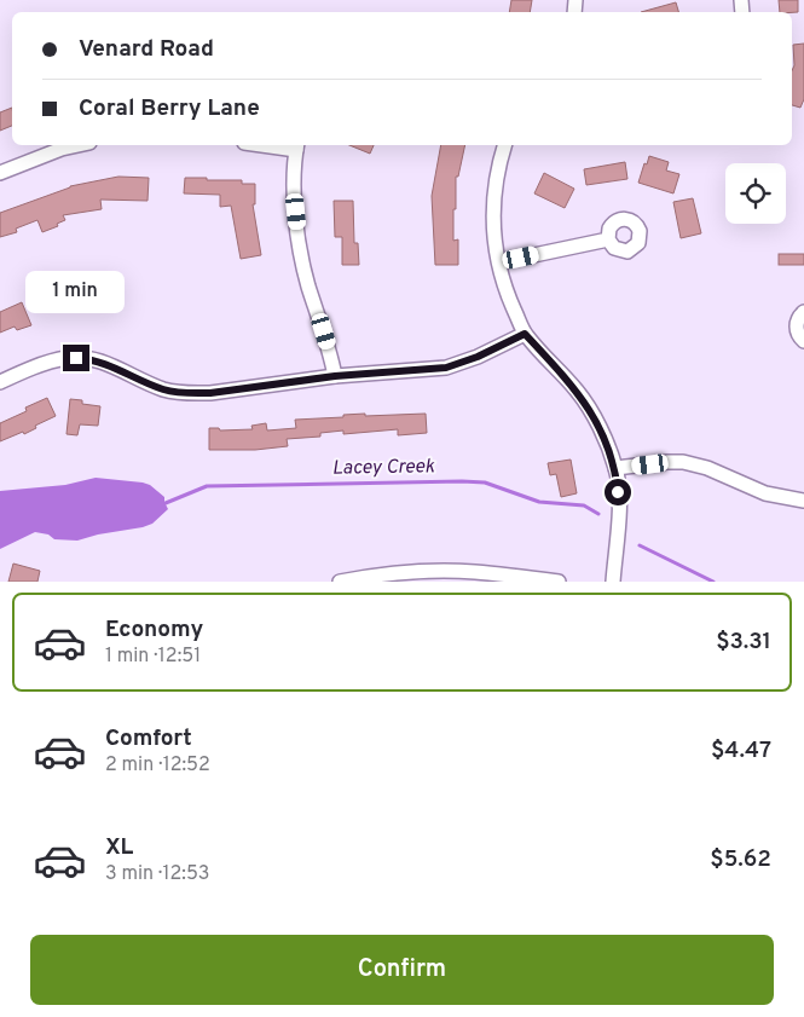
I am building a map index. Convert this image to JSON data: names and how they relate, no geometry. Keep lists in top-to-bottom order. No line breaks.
{"water":["Lacey Creek"],"page":{"banner":["Venard Road","Coral Berry Lane"],"bubble":"1 min","list":[{"name":"Economy","note":"1 min · 12:51","value":"$3.31"},{"name":"Comfort","note":"2 min · 12:52","value":"$4.47"},{"name":"XL","note":"3 min · 12:53","value":"$5.62"}],"buttons":"Confirm"}}
